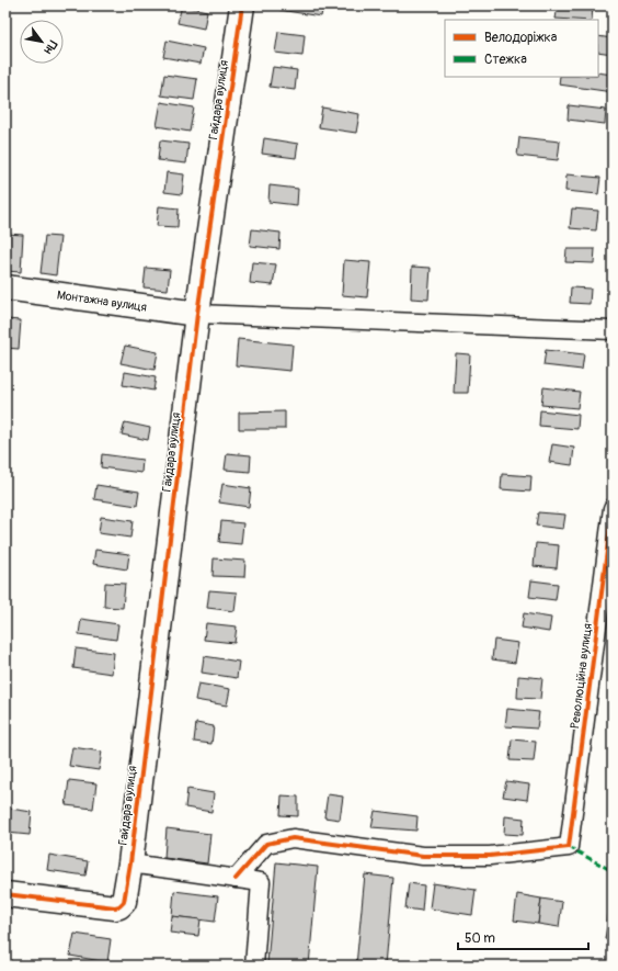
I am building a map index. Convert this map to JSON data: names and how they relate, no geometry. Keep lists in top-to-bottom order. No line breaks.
{"streets":{"street":["Гайдара вулиця","Монтажна вулиця","Революційна вулиця"]},"crossings":[["Гайдара вулиця","Монтажна вулиця"]],"legend":["Велодоріжка","Стежка"],"scale_bar":"50 m","north":"bottom right"}
